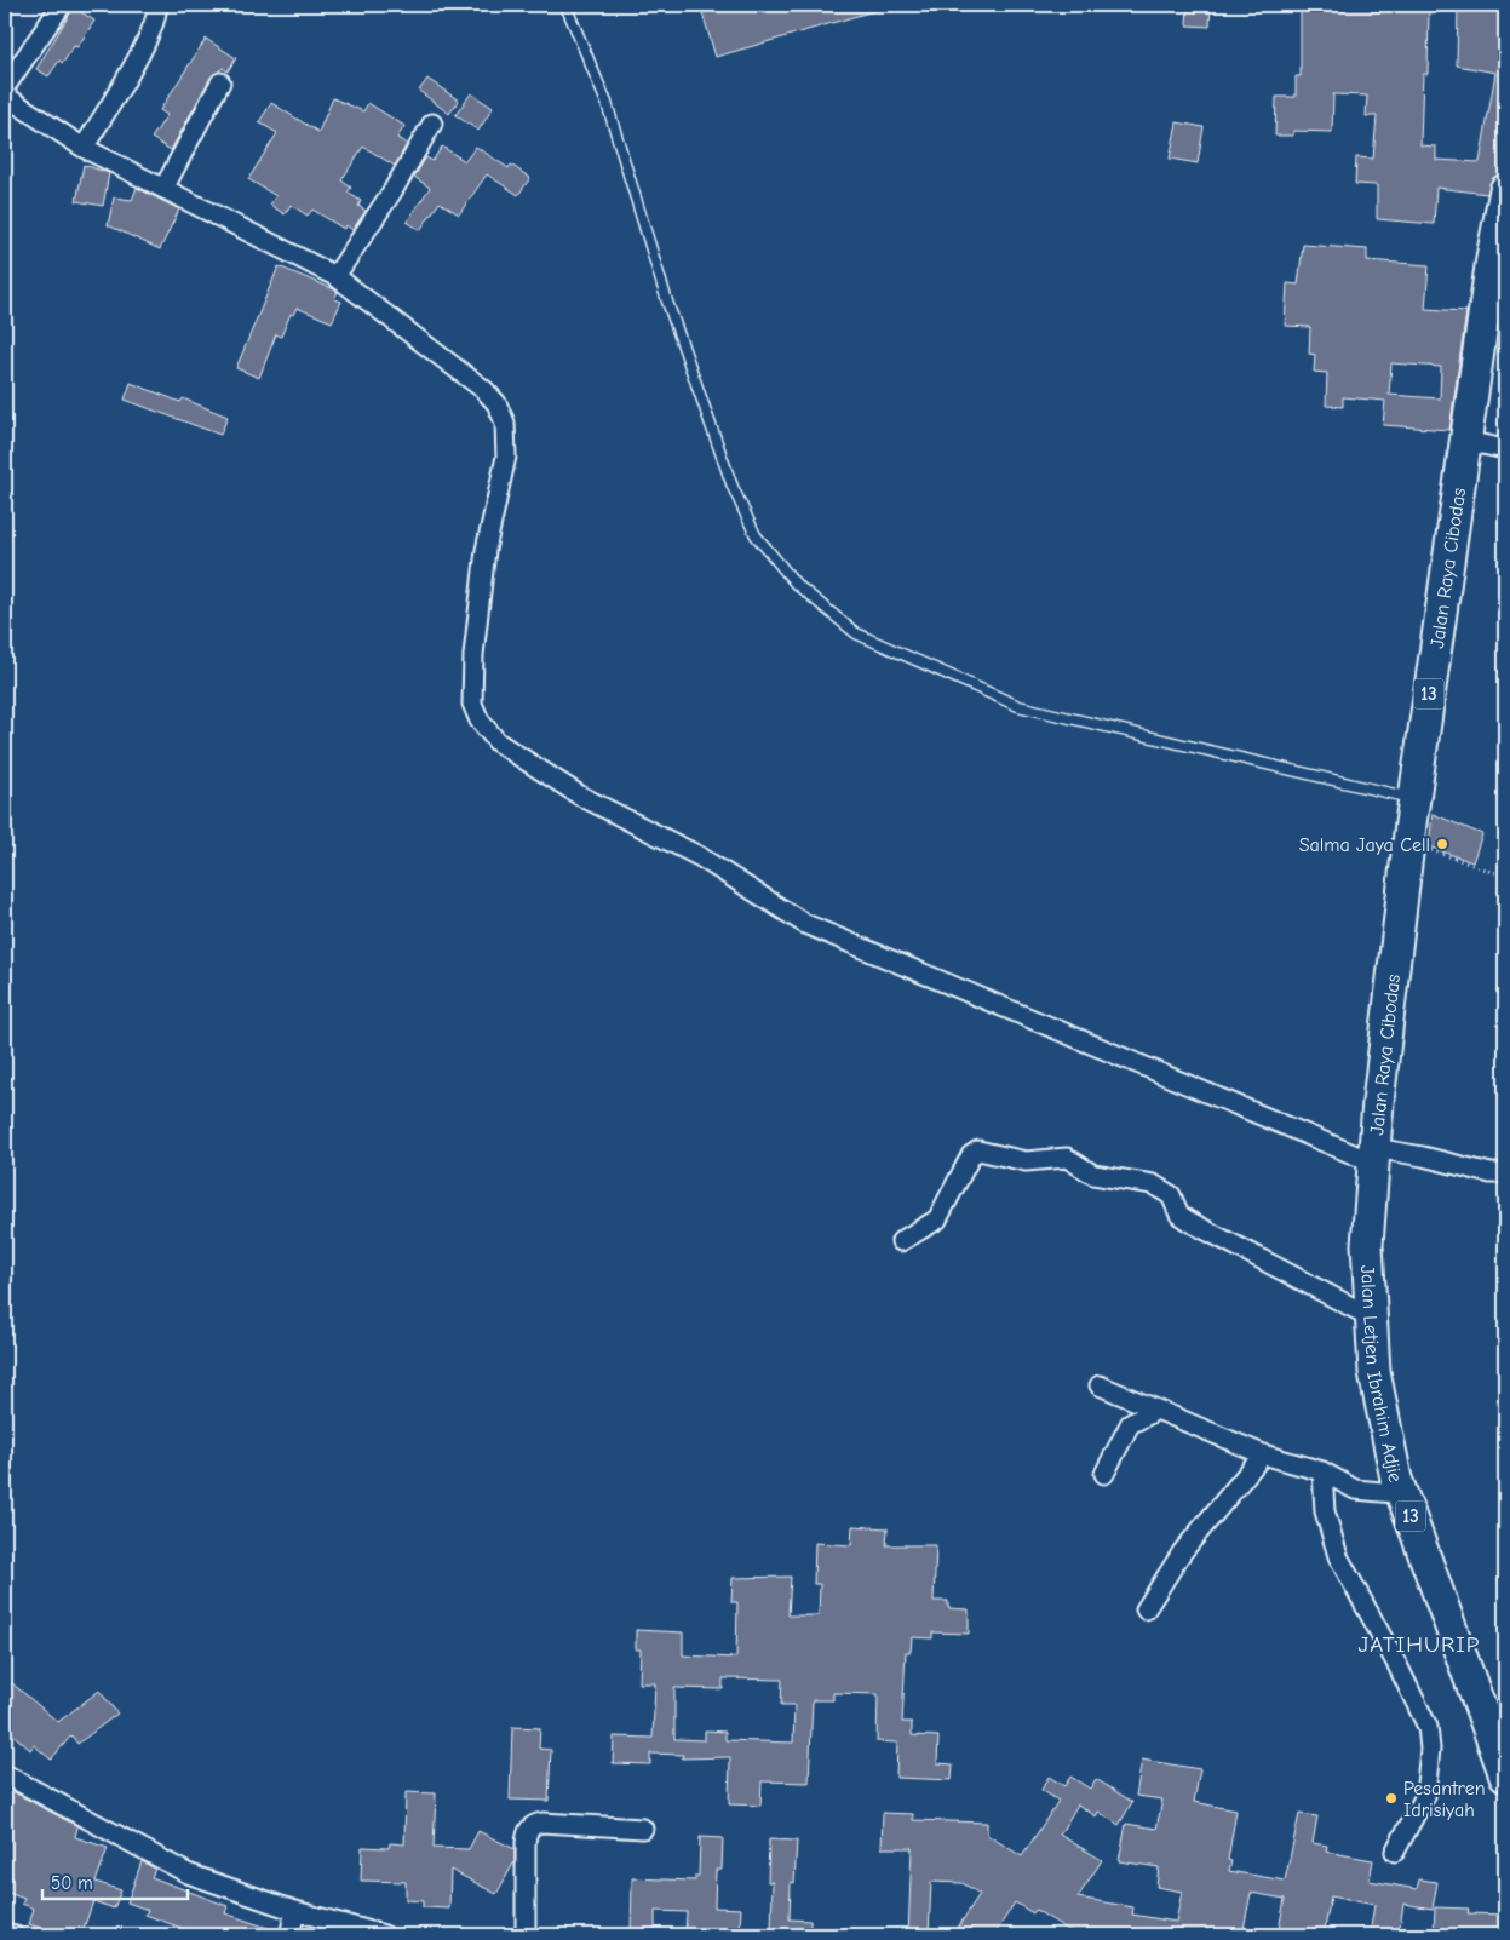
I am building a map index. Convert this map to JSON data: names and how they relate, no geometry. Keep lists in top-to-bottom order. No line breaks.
{"streets":{"highway":["Jalan Raya Cibodas","13","Jalan Letjen Ibrahim Adjie"]},"crossings":[["Jalan Raya Cibodas","Jalan Letjen Ibrahim Adjie"]],"districts":["JATIHURIP"],"places":["Salma Jaya Cell","Pesantren Idrisiyah"],"scale_bar":"50 m"}
